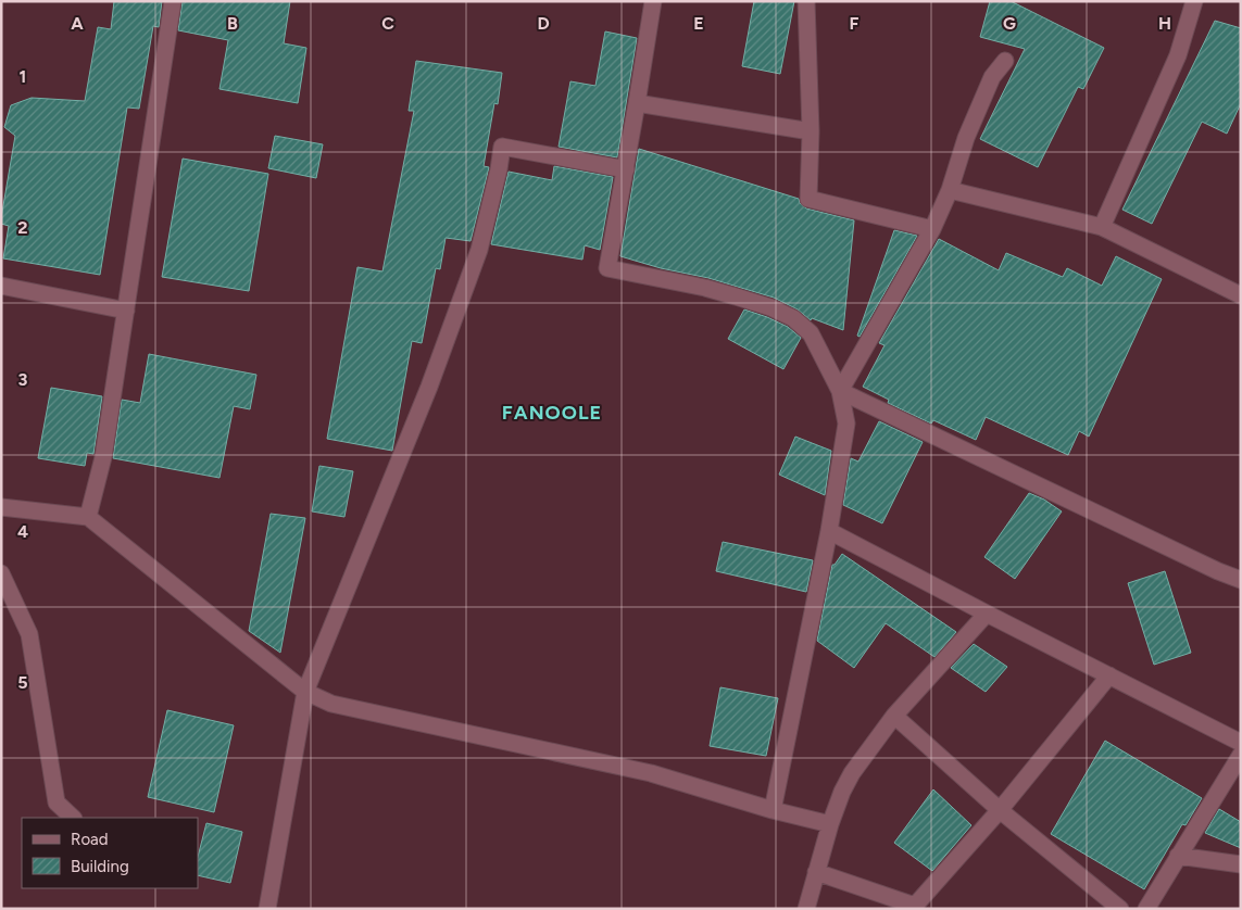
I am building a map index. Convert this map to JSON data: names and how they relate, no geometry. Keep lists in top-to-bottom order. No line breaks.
{"districts":["FANOOLE"],"legend":["Road","Building"],"grid":{"columns":["A","B","C","D","E","F","G","H"],"rows":["1","2","3","4","5"]}}
